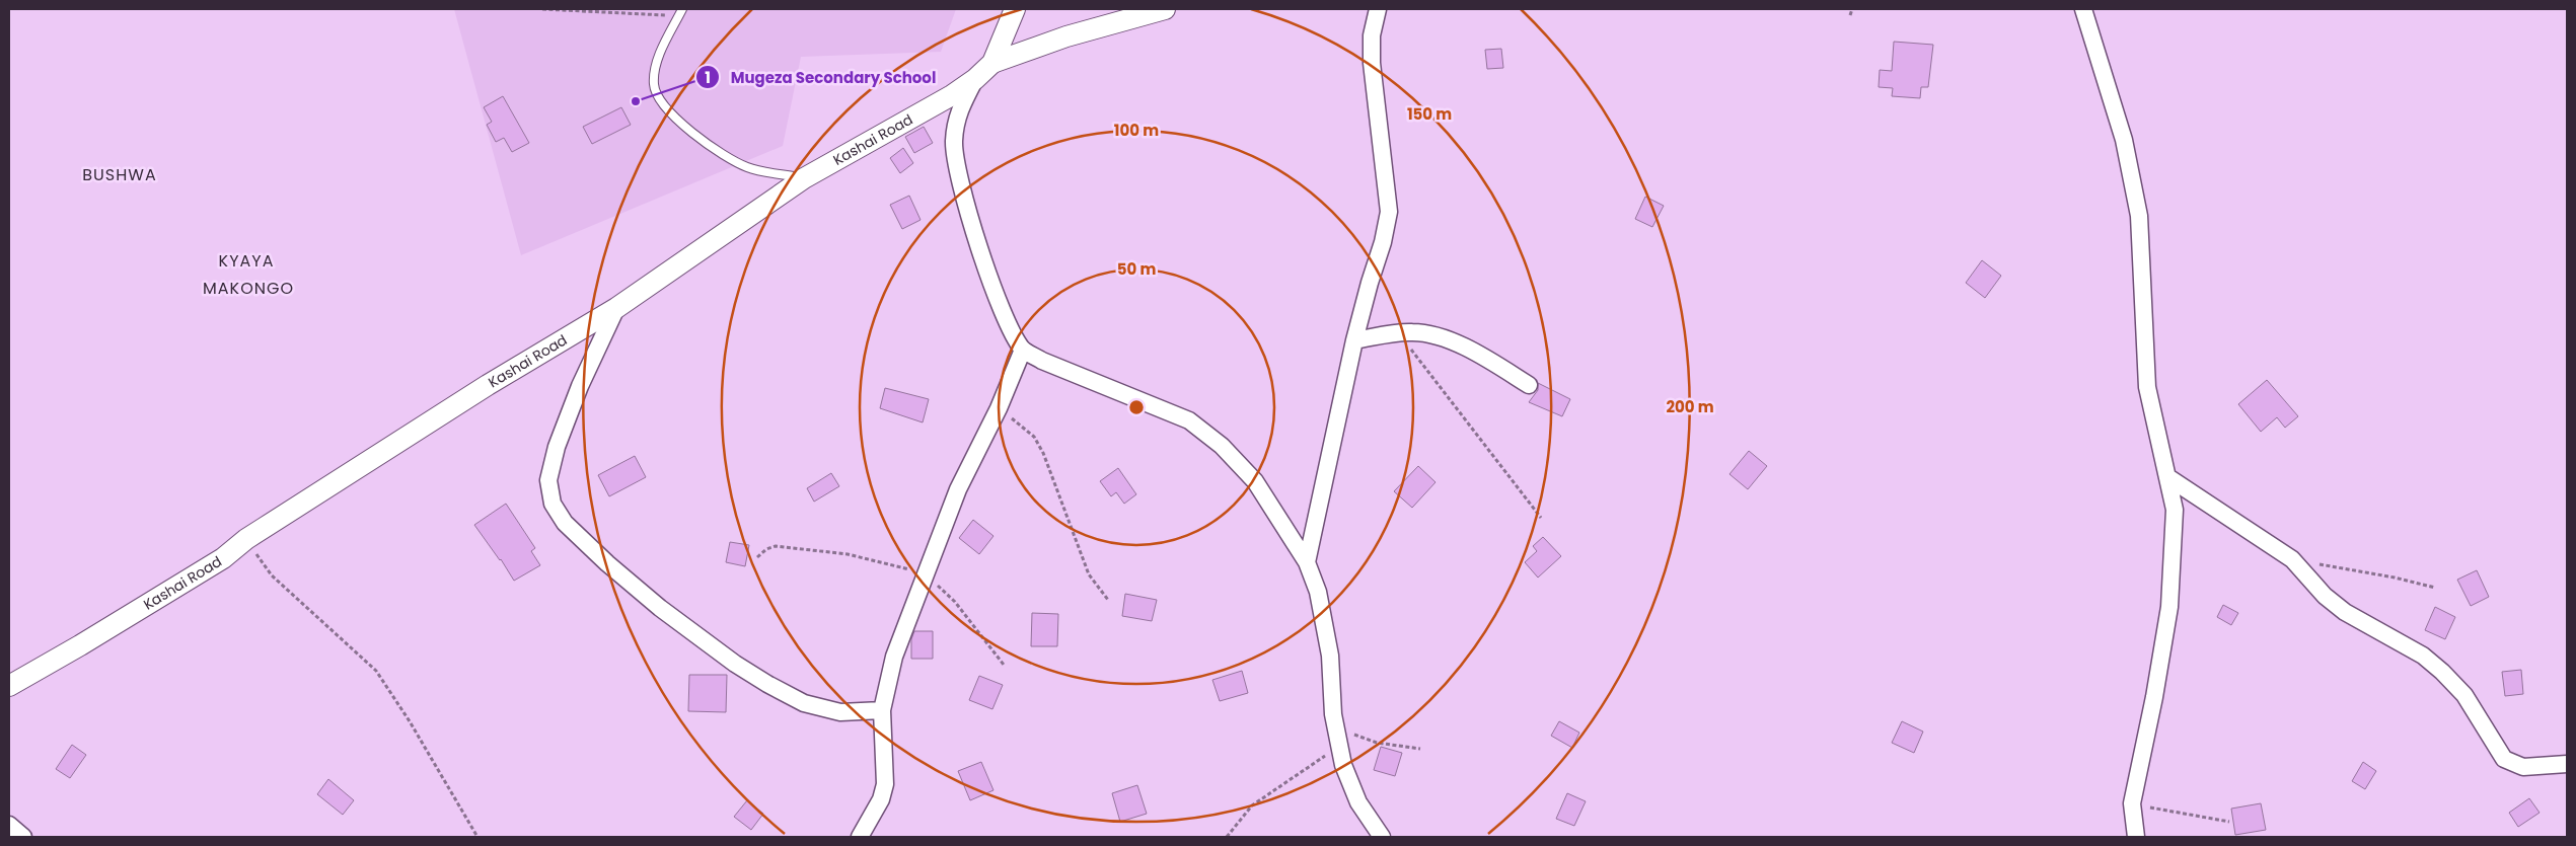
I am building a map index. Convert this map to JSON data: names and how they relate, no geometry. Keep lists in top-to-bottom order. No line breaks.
{"streets":{"street":["Kashai Road"]},"districts":["BUSHWA","KYAYA","MAKONGO"],"places":["Mugeza Secondary School"],"rings":["150 m","100 m","50 m","200 m"]}
